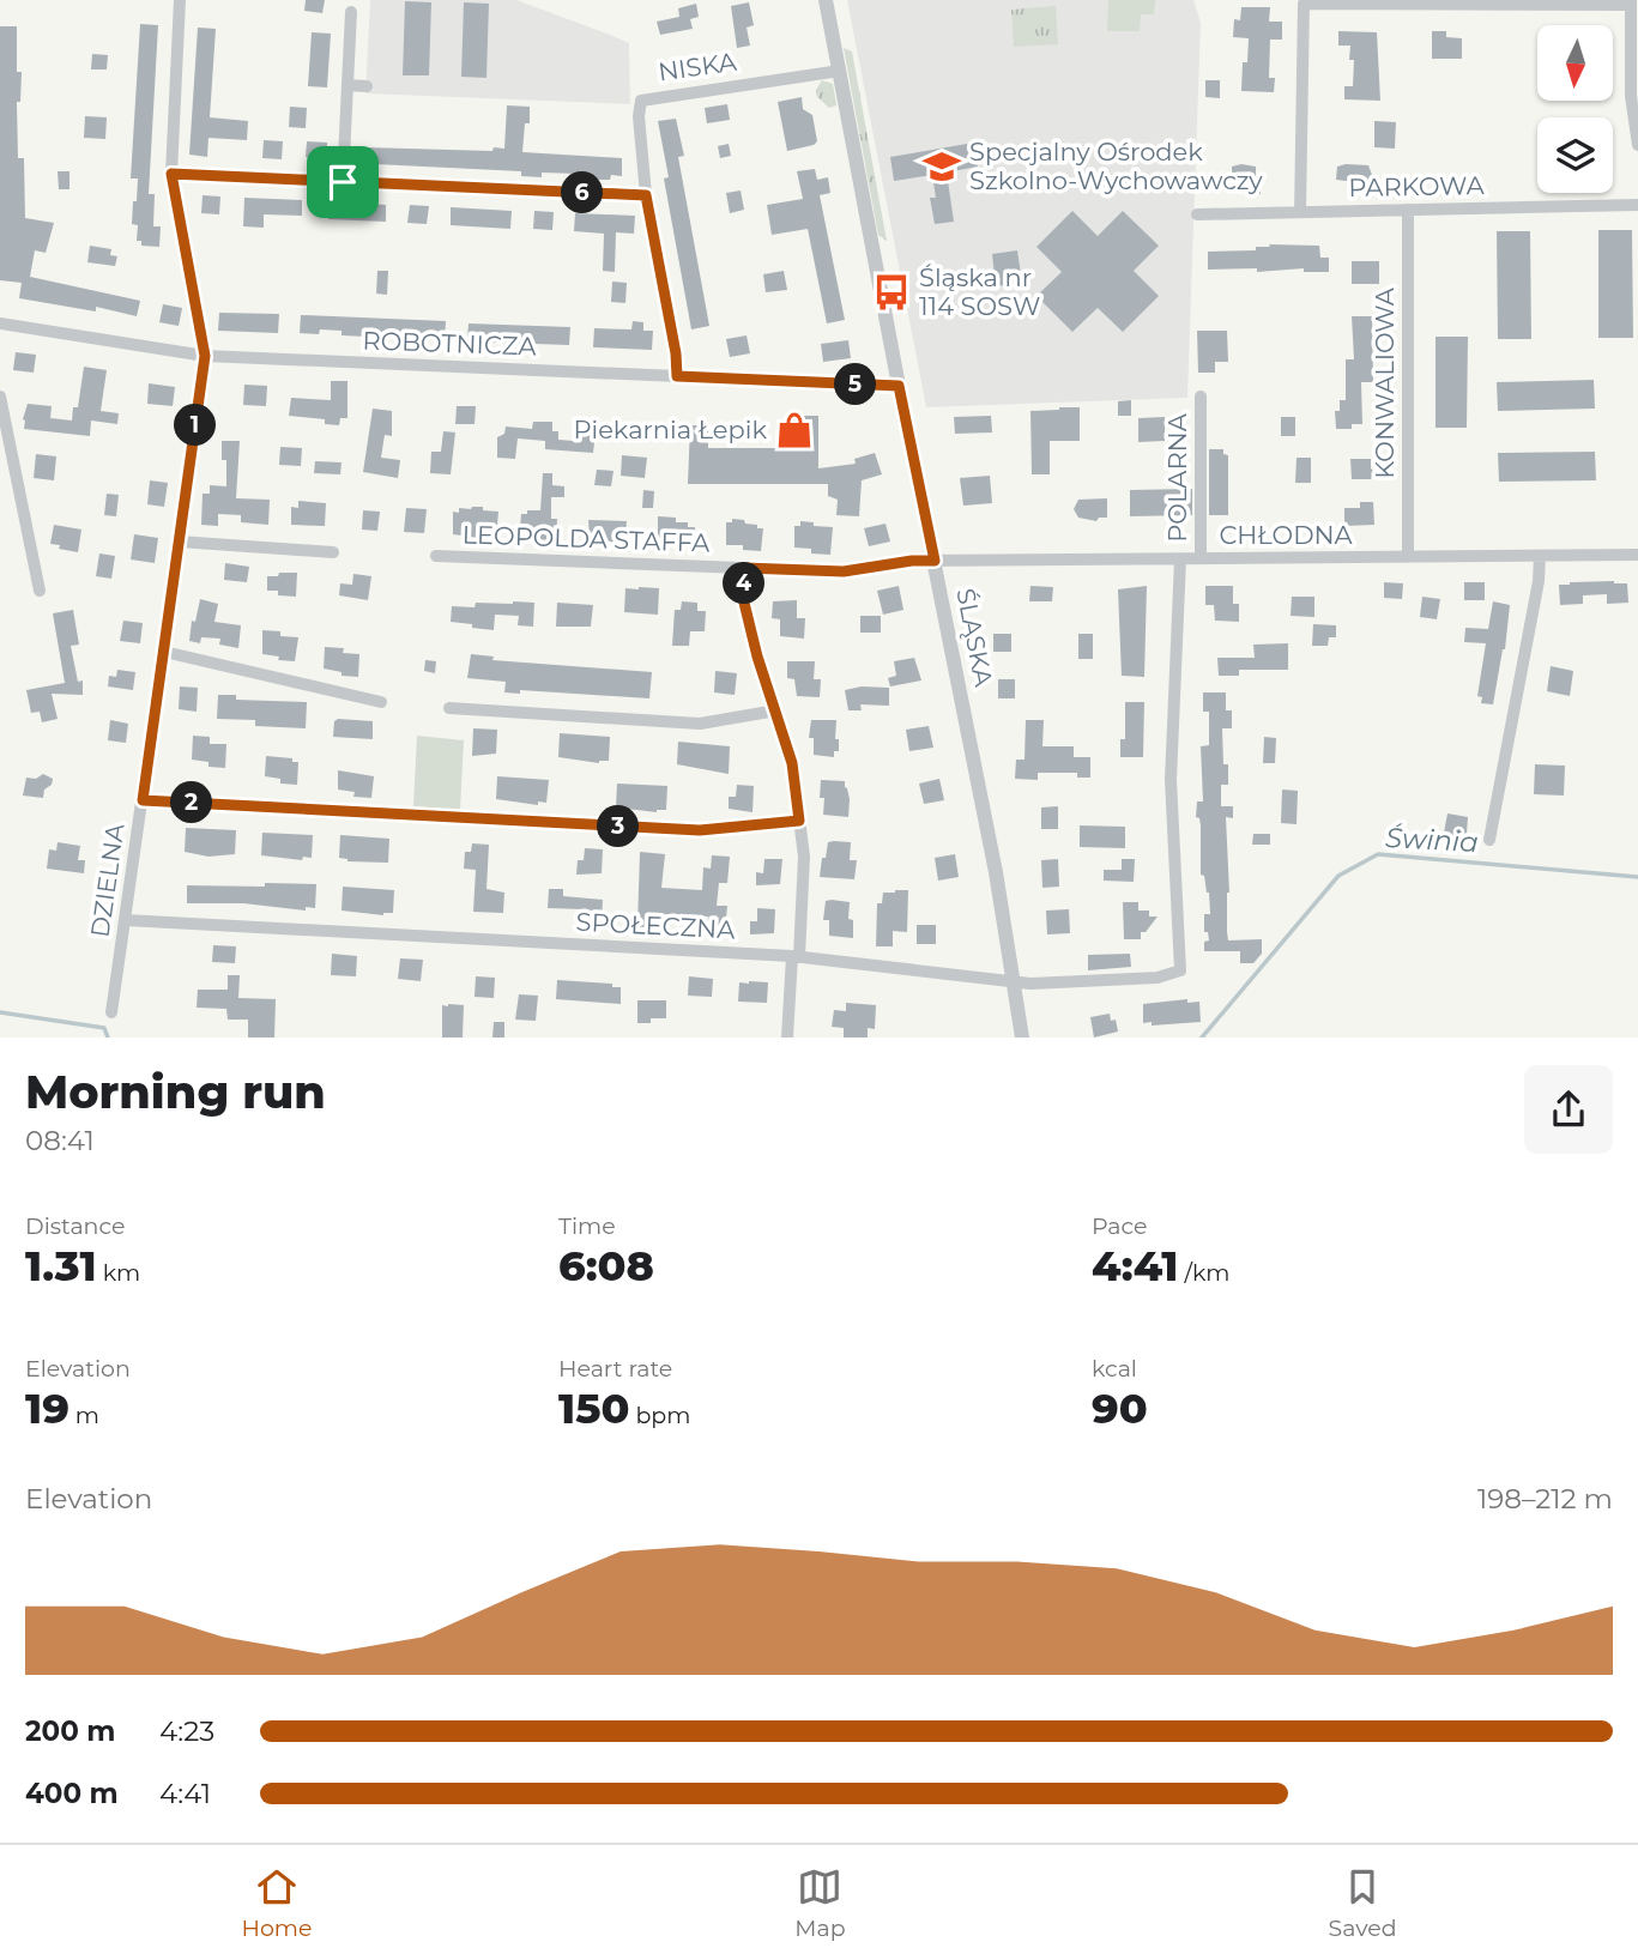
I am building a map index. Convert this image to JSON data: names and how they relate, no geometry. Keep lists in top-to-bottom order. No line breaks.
{"streets":{"street":["NISKA","PARKOWA","ROBOTNICZA","KONWALIOWA","POLARNA","CHŁODNA","LEOPOLDA STAFFA","ŚLĄSKA","DZIELNA","SPOŁECZNA"]},"crossings":[["NISKA","ROBOTNICZA"],["NISKA","ŚLĄSKA"],["PARKOWA","KONWALIOWA"],["ROBOTNICZA","ŚLĄSKA"],["ROBOTNICZA","DZIELNA"],["KONWALIOWA","CHŁODNA"],["POLARNA","CHŁODNA"],["CHŁODNA","LEOPOLDA STAFFA"],["CHŁODNA","ŚLĄSKA"],["CHŁODNA","SPOŁECZNA"],["LEOPOLDA STAFFA","ŚLĄSKA"],["ŚLĄSKA","SPOŁECZNA"],["DZIELNA","SPOŁECZNA"]],"water":["Świnia"],"places":{"school or university":["Specjalny Ośrodek Szkolno-Wychowawczy"],"bus stop":["Śląska nr 114 SOSW"],"shop":["Piekarnia Łepik"]},"north":"bottom","page":{"pins":["6","5","1","4","2","3"],"heading":["Morning run","08:41"],"stats":[["Distance","1.31 km"],["Time","6:08"],["Pace","4:41 /km"],["Elevation","19 m"],["Heart rate","150 bpm"],["kcal","90"]],"chart":["Elevation","198–212 m"],"list":[{"name":"200 m","note":"4:23"},{"name":"400 m","note":"4:41"}],"tabs":["Home","Map","Saved"]}}
